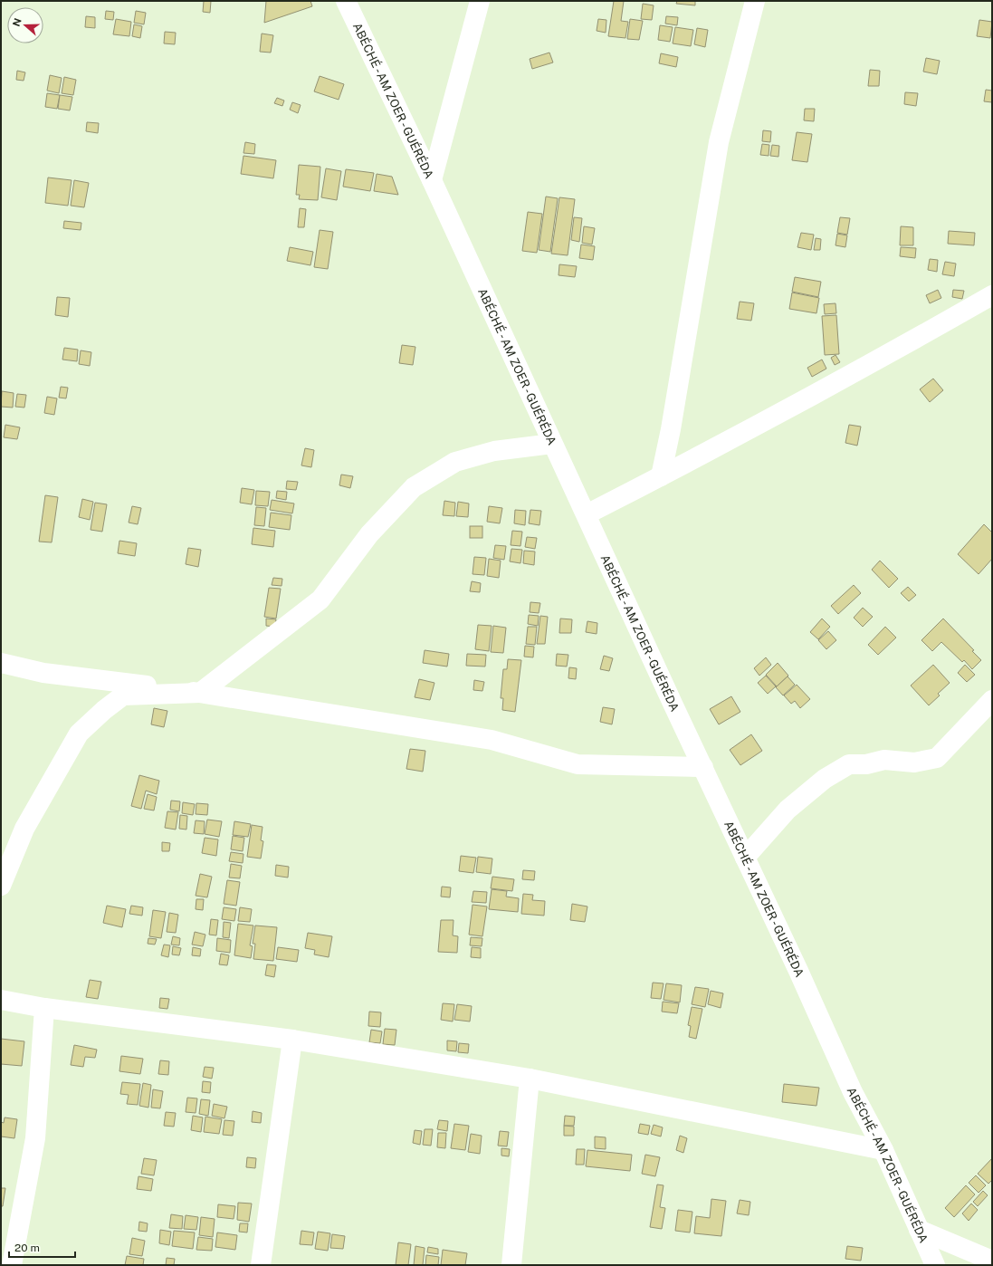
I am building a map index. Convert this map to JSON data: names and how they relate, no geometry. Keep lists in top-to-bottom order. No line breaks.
{"streets":{"street":["ABÉCHÉ - AM ZOER - GUÉRÉDA"]},"scale_bar":"20 m","north":"left"}
